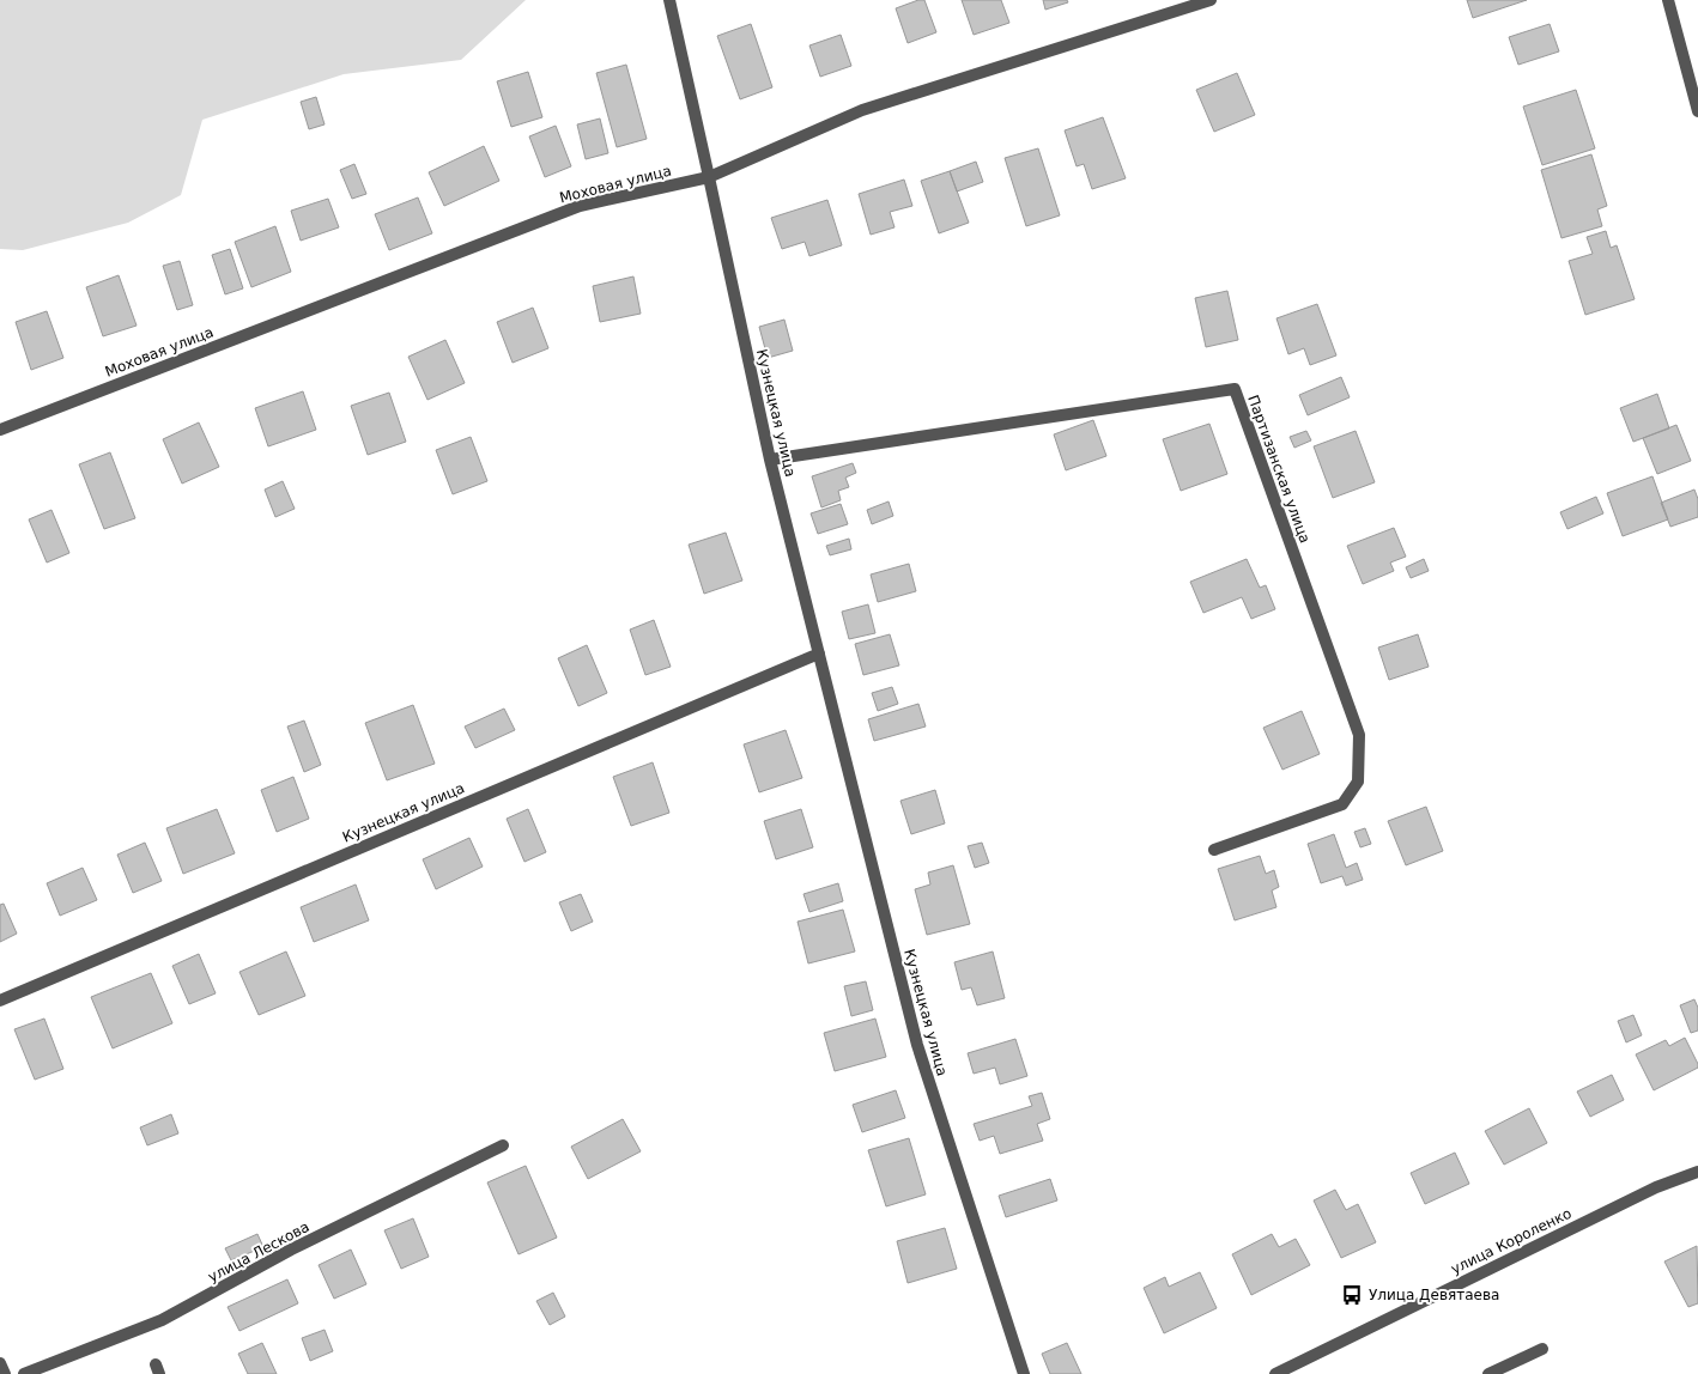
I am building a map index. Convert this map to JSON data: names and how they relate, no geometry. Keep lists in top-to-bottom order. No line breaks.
{"streets":{"street":["Моховая улица","Кузнецкая улица","Партизанская улица","улица Короленко","улица Лескова"]},"crossings":[["Моховая улица","Кузнецкая улица"],["Кузнецкая улица","Партизанская улица"]],"places":{"bus stop":["Улица Девятаева"]}}
